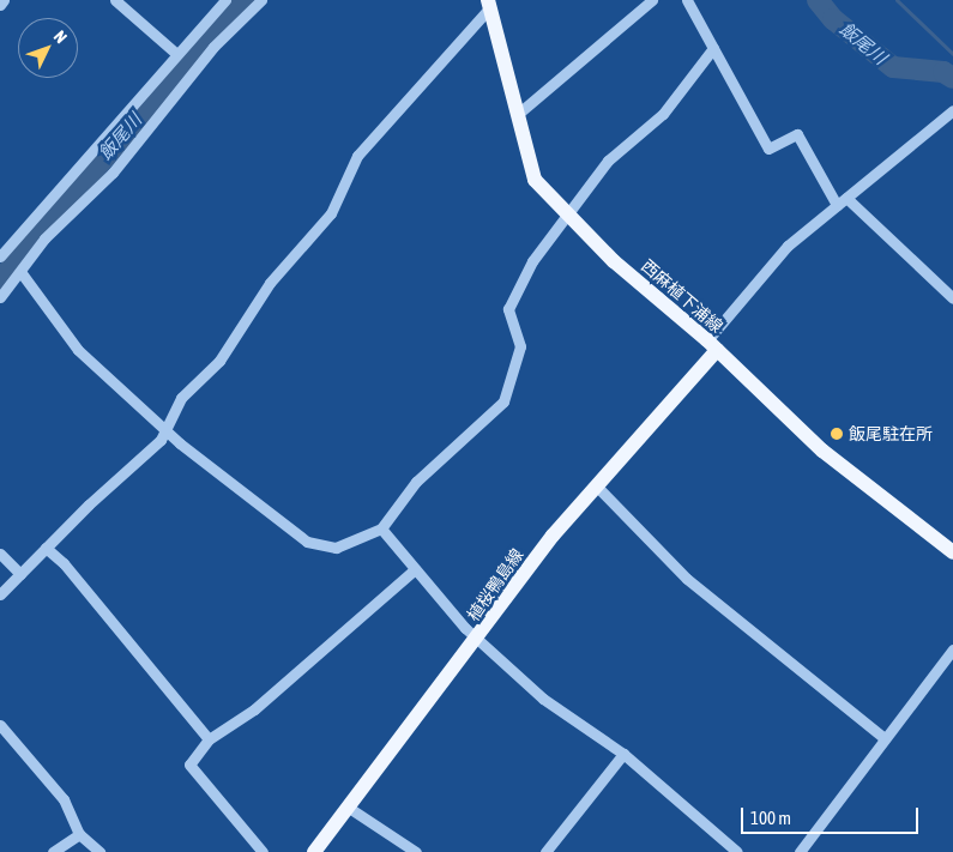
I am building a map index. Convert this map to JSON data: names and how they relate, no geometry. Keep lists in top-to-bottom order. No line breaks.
{"streets":{"main road":["西麻植下浦線","植桜鴨島線"]},"crossings":[["西麻植下浦線","植桜鴨島線"]],"water":["飯尾川"],"places":["飯尾駐在所"],"scale_bar":"100 m","north":"top right"}
